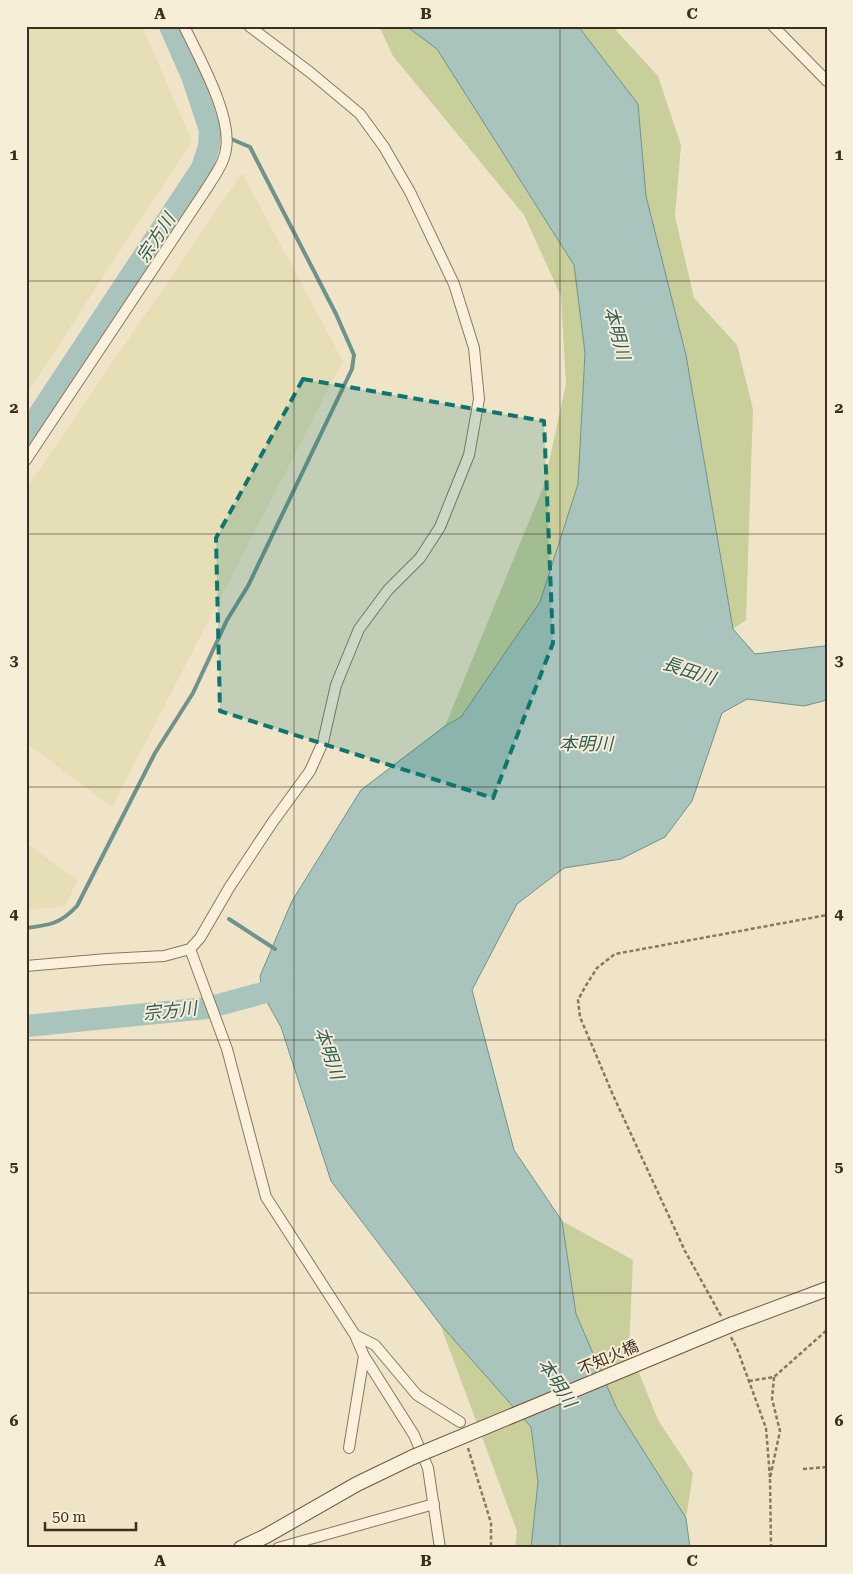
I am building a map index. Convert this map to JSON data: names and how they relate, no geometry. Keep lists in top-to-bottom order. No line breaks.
{"streets":{"main road":["不知火橋"]},"water":["宗方川","本明川","長田川"],"scale_bar":"50 m","grid":{"columns":["A","B","C"],"rows":["1","2","3","4","5","6"]}}
